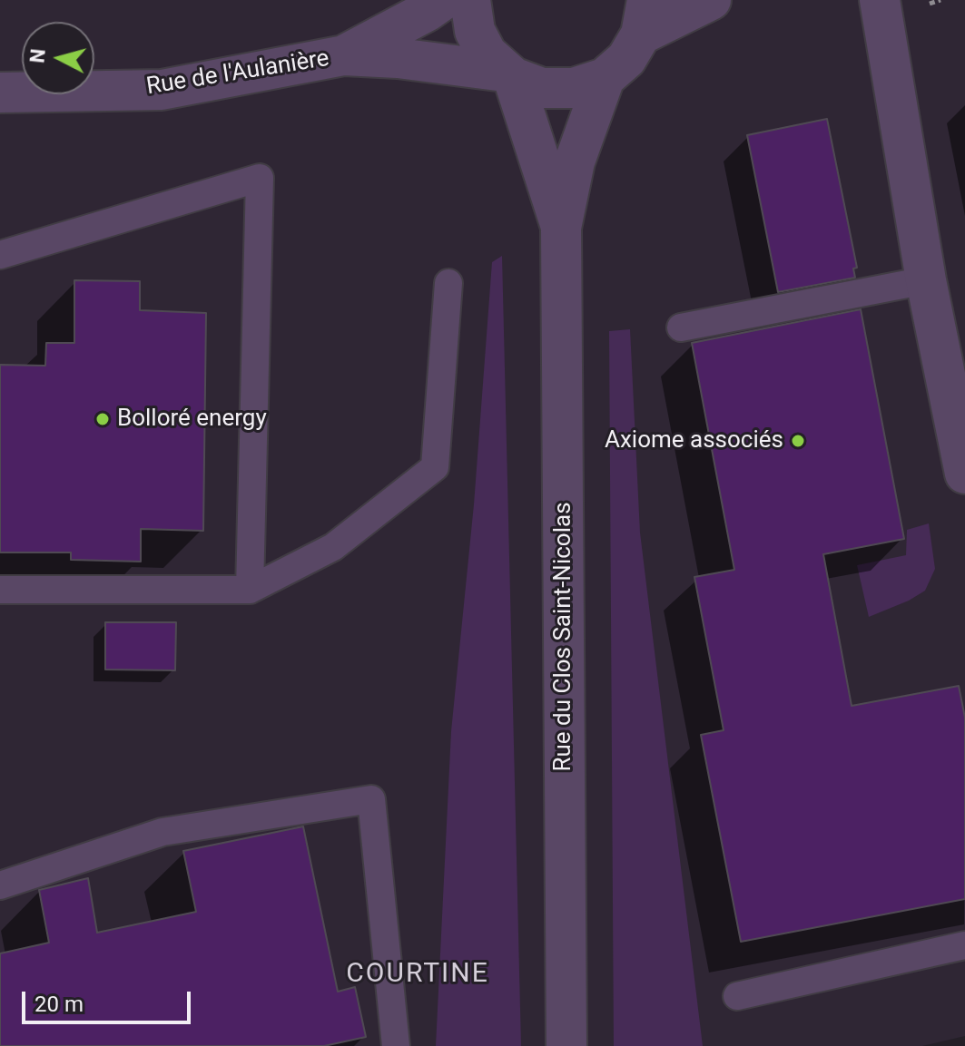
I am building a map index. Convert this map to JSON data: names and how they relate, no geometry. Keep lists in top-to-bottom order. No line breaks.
{"streets":{"street":["Rue de l'Aulanière","Rue du Clos Saint-Nicolas"]},"crossings":[["Rue de l'Aulanière","Rue du Clos Saint-Nicolas"]],"districts":["COURTINE"],"places":["Bolloré energy","Axiome associés"],"scale_bar":"20 m","north":"left"}
